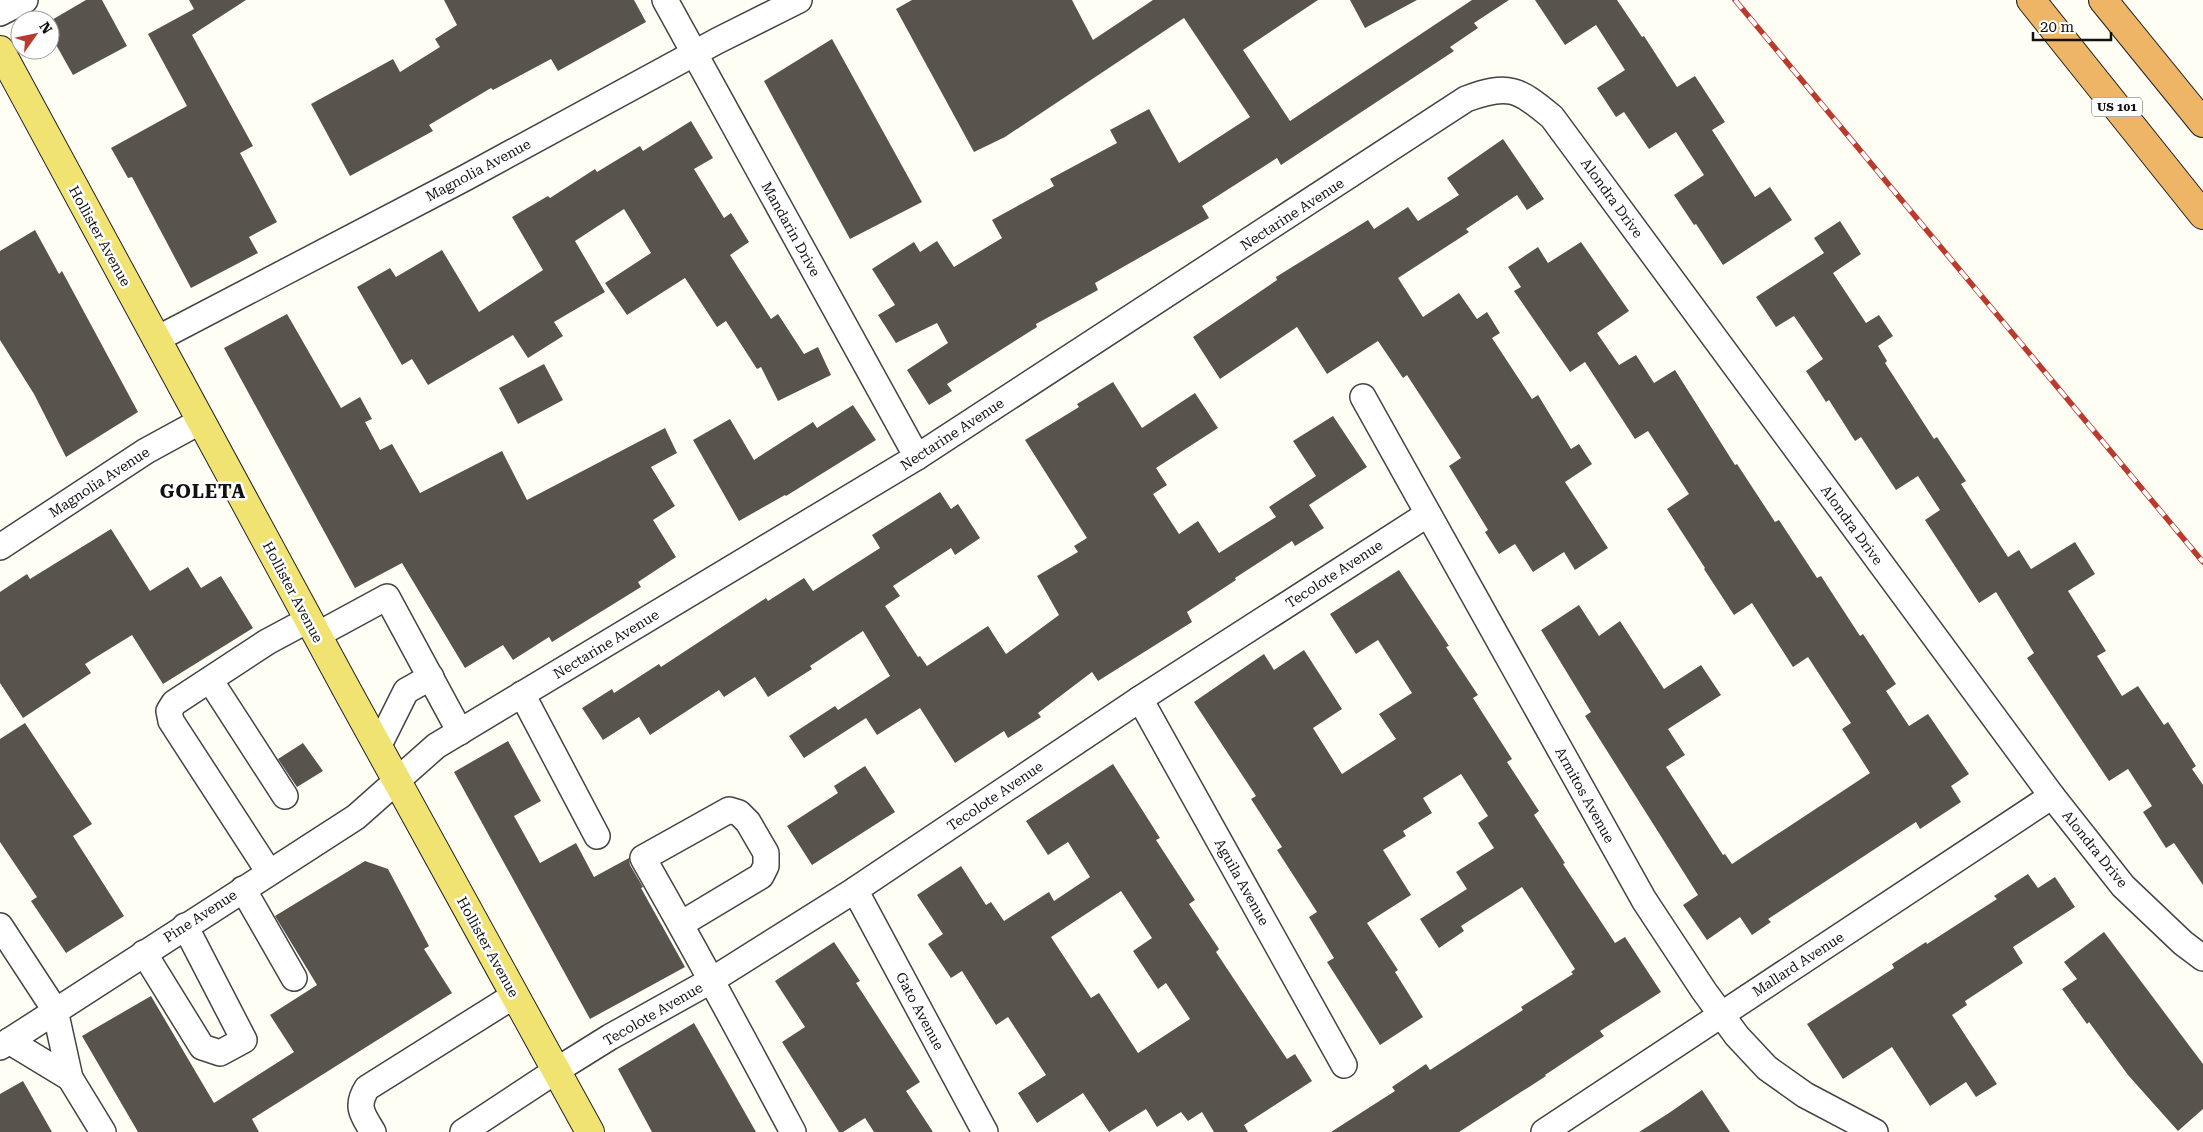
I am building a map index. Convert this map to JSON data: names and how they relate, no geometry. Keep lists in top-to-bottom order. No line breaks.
{"streets":{"highway":["US 101"],"main road":["Hollister Avenue"],"street":["Magnolia Avenue","Alondra Drive","Nectarine Avenue","Mandarin Drive","Tecolote Avenue","Armitos Avenue","Aguila Avenue","Pine Avenue","Mallard Avenue","Gato Avenue"]},"crossings":[["Magnolia Avenue","Mandarin Drive"],["Magnolia Avenue","Hollister Avenue"],["Alondra Drive","Nectarine Avenue"],["Alondra Drive","Mallard Avenue"],["Nectarine Avenue","Mandarin Drive"],["Nectarine Avenue","Hollister Avenue"],["Nectarine Avenue","Pine Avenue"],["Hollister Avenue","Tecolote Avenue"],["Hollister Avenue","Pine Avenue"],["Tecolote Avenue","Armitos Avenue"],["Tecolote Avenue","Aguila Avenue"],["Tecolote Avenue","Gato Avenue"],["Armitos Avenue","Mallard Avenue"]],"districts":["GOLETA"],"scale_bar":"20 m","north":"top right"}
